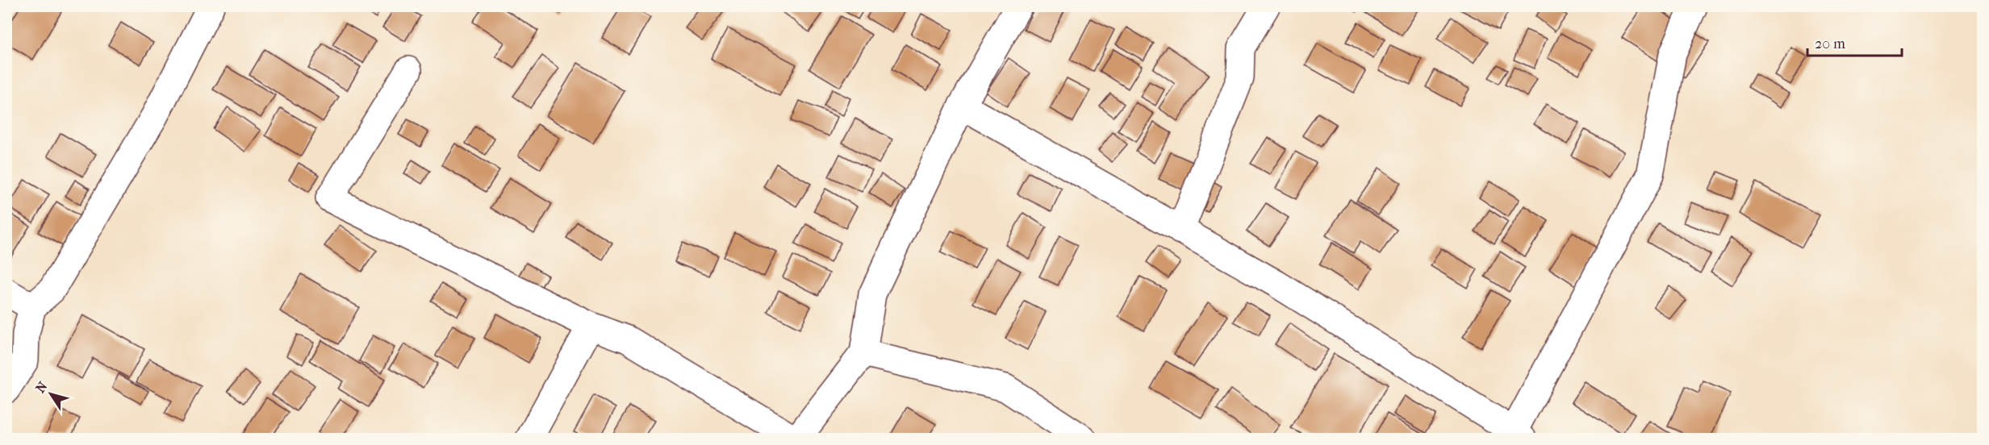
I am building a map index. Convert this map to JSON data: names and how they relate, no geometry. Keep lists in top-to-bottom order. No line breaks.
{"scale_bar":"20 m","north":"top left"}
